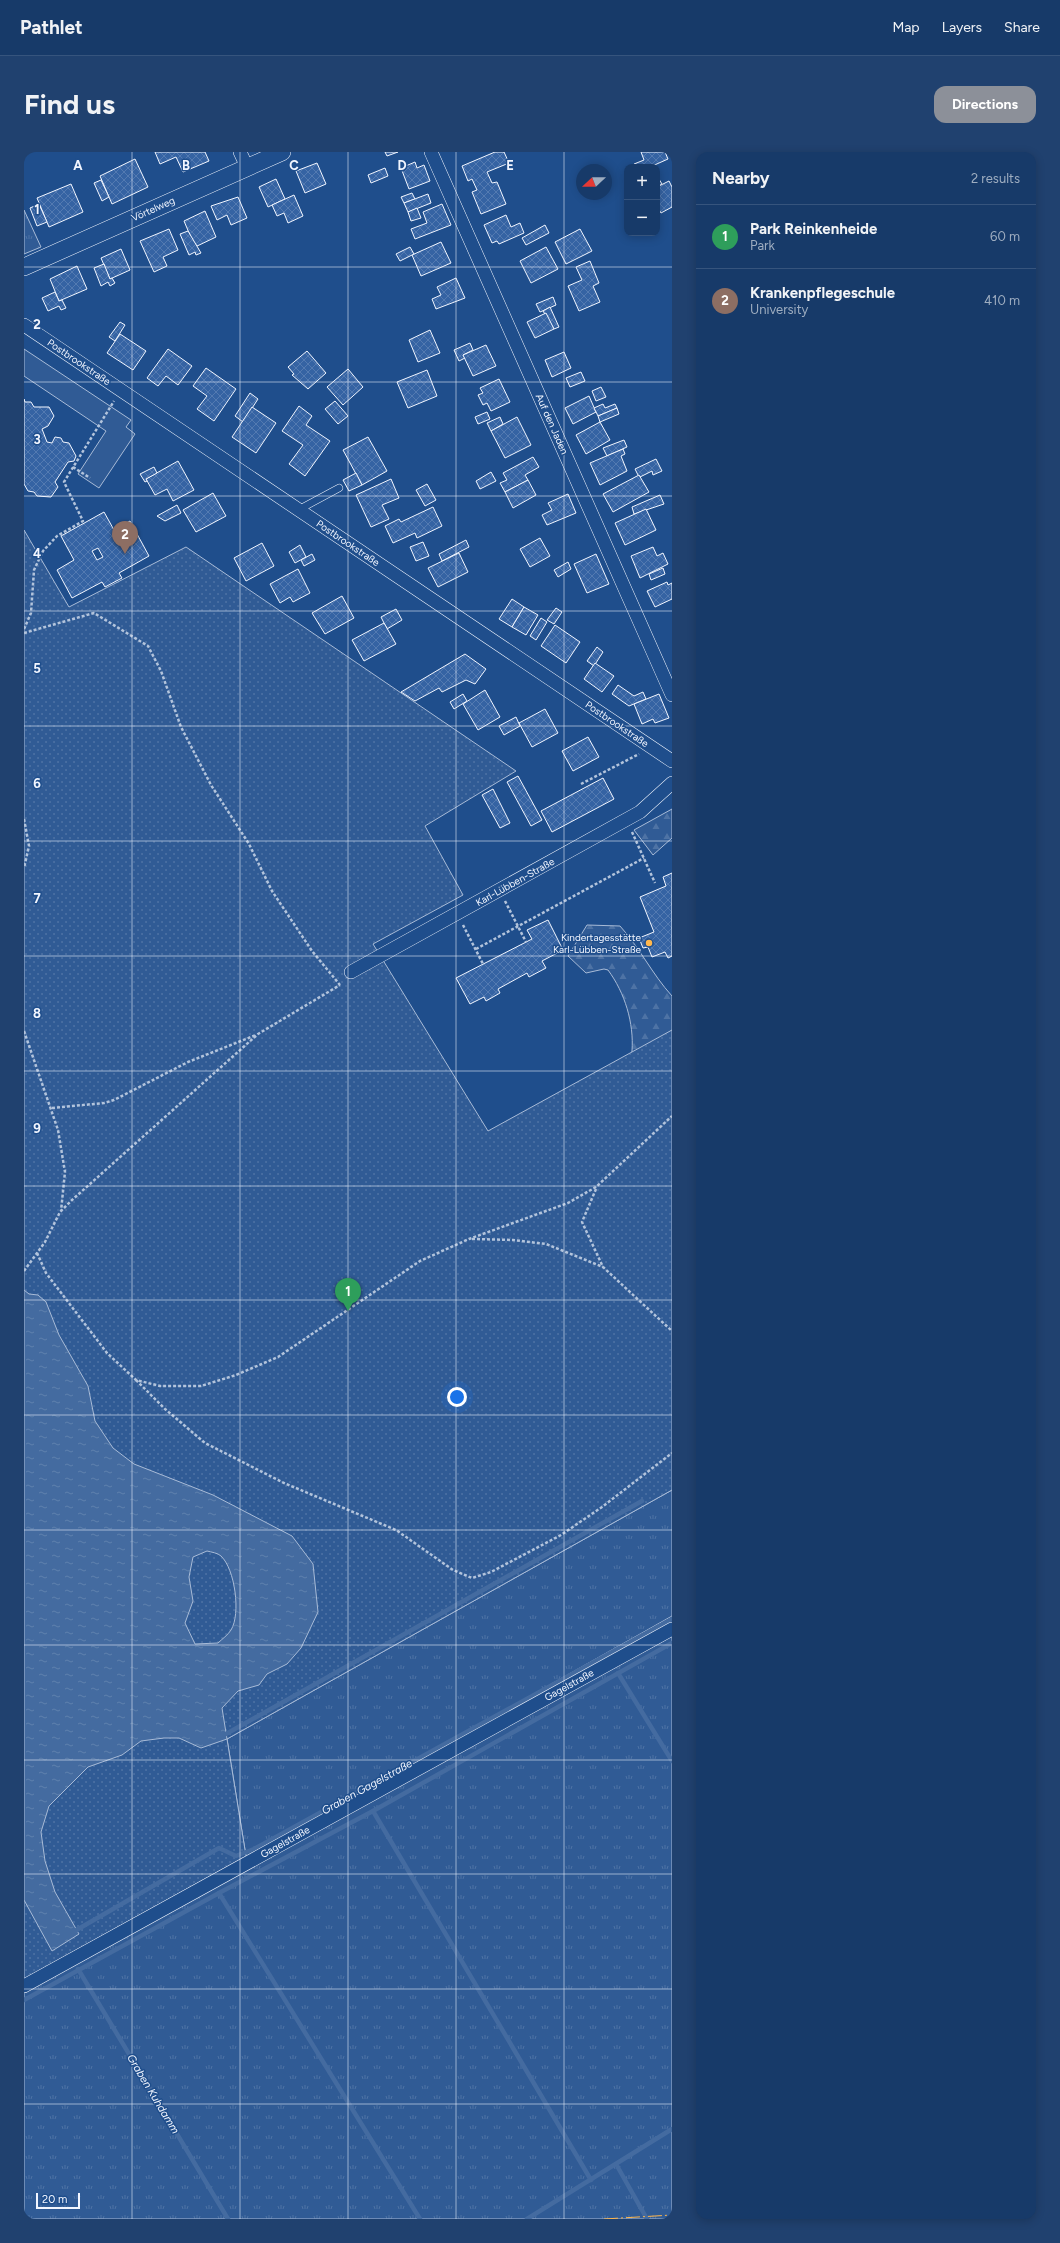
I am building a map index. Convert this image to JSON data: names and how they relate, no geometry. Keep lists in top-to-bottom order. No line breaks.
{"streets":{"street":["Vörtelweg","Postbrookstraße","Auf den Jaden","Karl-Lübben-Straße","Gagelstraße"]},"water":["Graben Gagelstraße","Graben Kuhdamm"],"places":["Kindertagesstätte Karl-Lübben-Straße"],"scale_bar":"20 m","north":"left","page":{"header":"Pathlet","nav":["Map","Layers","Share"],"buttons":"Directions","title":"Find us","heading":["Nearby","2 results"],"map_buttons":["+","−"],"list":[{"mark":"1","name":"Park Reinkenheide","note":"Park","value":"60 m"},{"mark":"2","name":"Krankenpflegeschule","note":"University","value":"410 m"}],"pins":["2","1"],"scale":"20 m"},"grid":{"columns":["A","B","C","D","E"],"rows":["1","2","3","4","5","6","7","8","9"]}}
